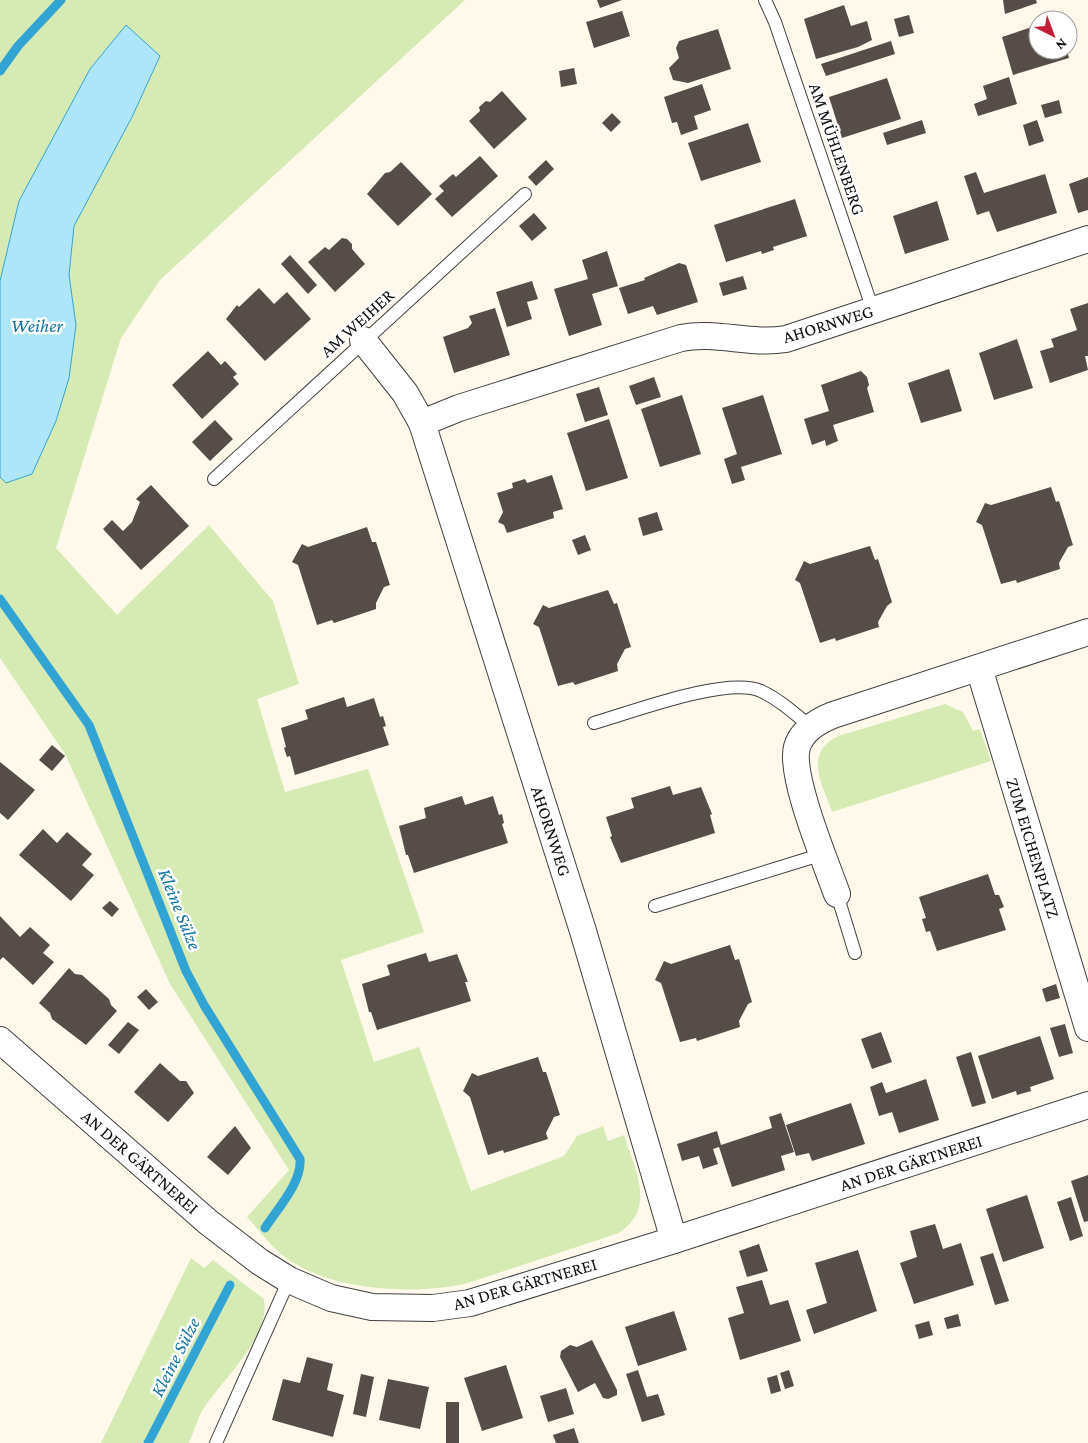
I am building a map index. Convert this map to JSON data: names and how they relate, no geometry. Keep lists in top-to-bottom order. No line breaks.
{"streets":{"street":["AHORNWEG","ZUM EICHENPLATZ","AN DER GÄRTNEREI"],"lane":["AM MÜHLENBERG","AM WEIHER"]},"crossings":[["AM MÜHLENBERG","AHORNWEG"],["AM WEIHER","AHORNWEG"],["AHORNWEG","AN DER GÄRTNEREI"]],"water":["Weiher","Kleine Sülze"],"north":"bottom right"}
